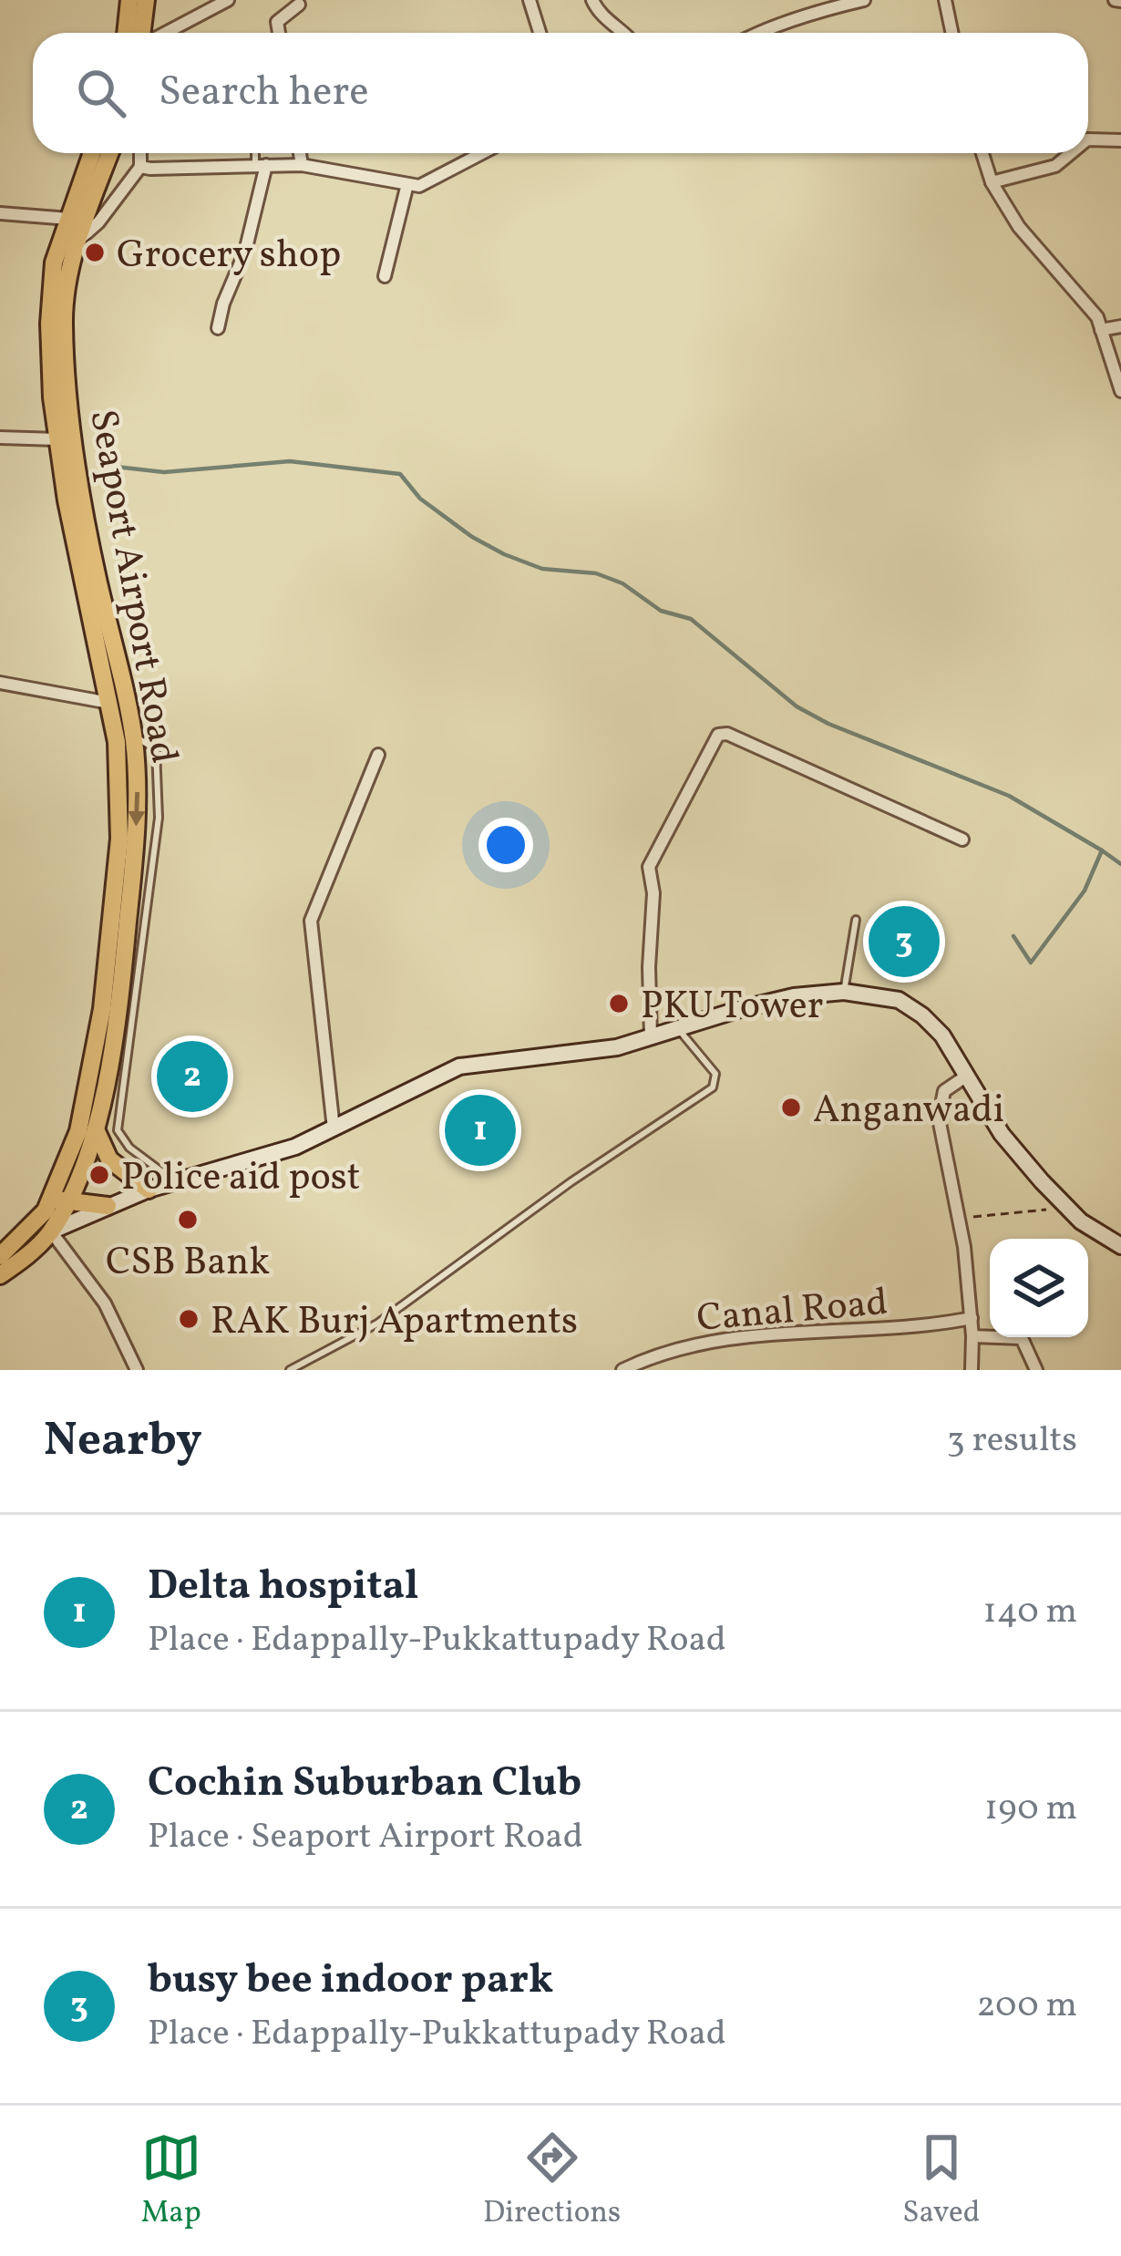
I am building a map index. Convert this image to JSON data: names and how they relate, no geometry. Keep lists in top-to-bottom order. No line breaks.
{"streets":{"main road":["Seaport Airport Road"],"street":["Canal Road"]},"places":["Grocery shop","PKU Tower","Anganwadi","Police aid post","CSB Bank","RAK Burj Apartments"],"page":{"search":"Search here","pins":["3","2","1"],"heading":["Nearby","3 results"],"list":[{"mark":"1","name":"Delta hospital","note":"Place · Edappally-Pukkattupady Road","value":"140 m"},{"mark":"2","name":"Cochin Suburban Club","note":"Place · Seaport Airport Road","value":"190 m"},{"mark":"3","name":"busy bee indoor park","note":"Place · Edappally-Pukkattupady Road","value":"200 m"}],"nav":["Map","Directions","Saved"]}}
